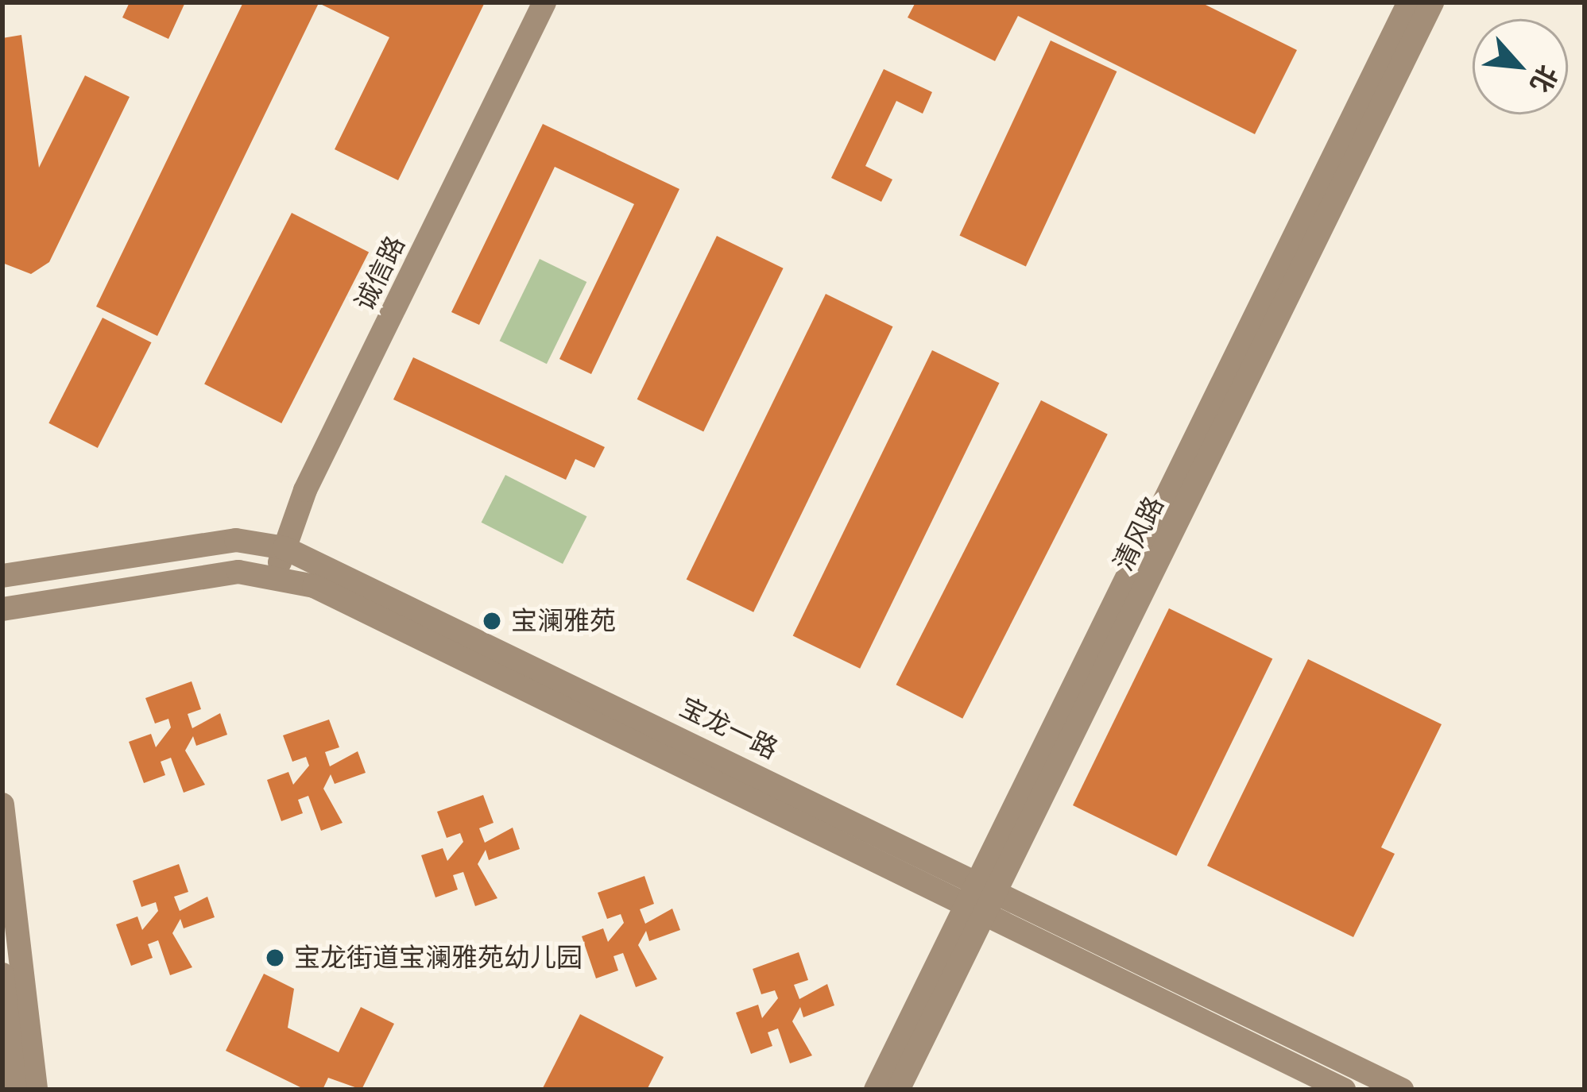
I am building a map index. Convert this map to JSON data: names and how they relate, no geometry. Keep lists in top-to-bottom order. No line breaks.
{"streets":{"street":["诚信路","清风路","宝龙一路"]},"crossings":[["诚信路","宝龙一路"],["清风路","宝龙一路"]],"places":["宝澜雅苑","宝龙街道宝澜雅苑幼儿园"],"north":"bottom right"}
